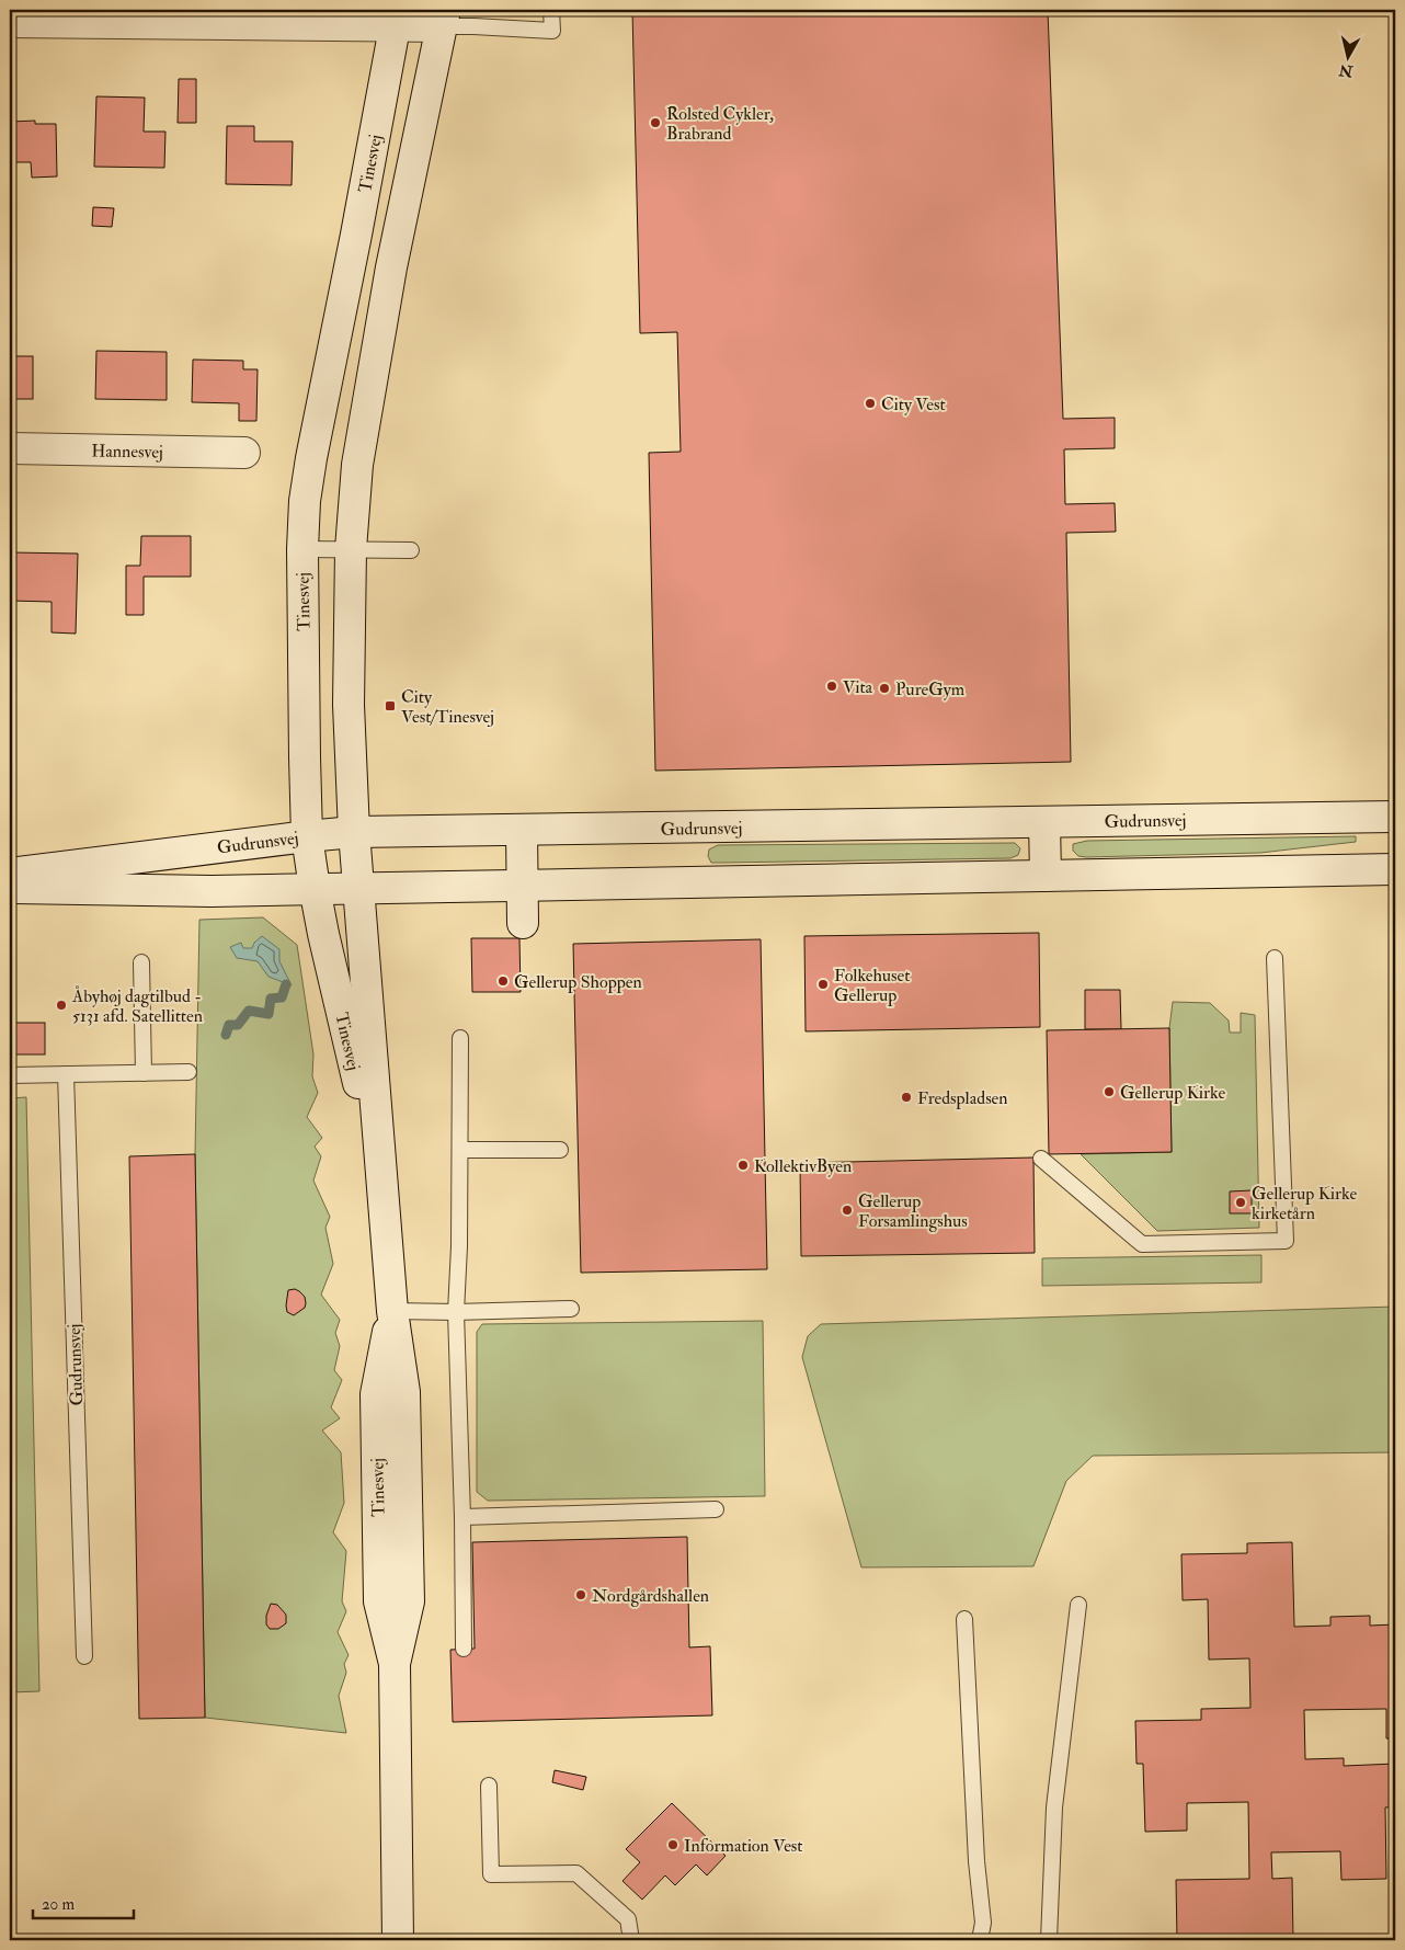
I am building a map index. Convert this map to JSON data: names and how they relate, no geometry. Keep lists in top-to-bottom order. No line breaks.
{"streets":{"street":["Tinesvej","Hannesvej","Gudrunsvej"]},"crossings":[["Tinesvej","Gudrunsvej"]],"places":{"other":["Rolsted Cykler, Brabrand","City Vest","Vita","PureGym","Gellerup Shoppen","Folkehuset Gellerup","Åbyhøj dagtilbud - 5131 afd. Satellitten","Gellerup Kirke","Fredspladsen","KollektivByen","Gellerup Kirke kirketårn","Gellerup Forsamlingshus","Nordgårdshallen","Information Vest"],"transit":["City Vest/Tinesvej"]},"scale_bar":"20 m","north":"bottom"}
